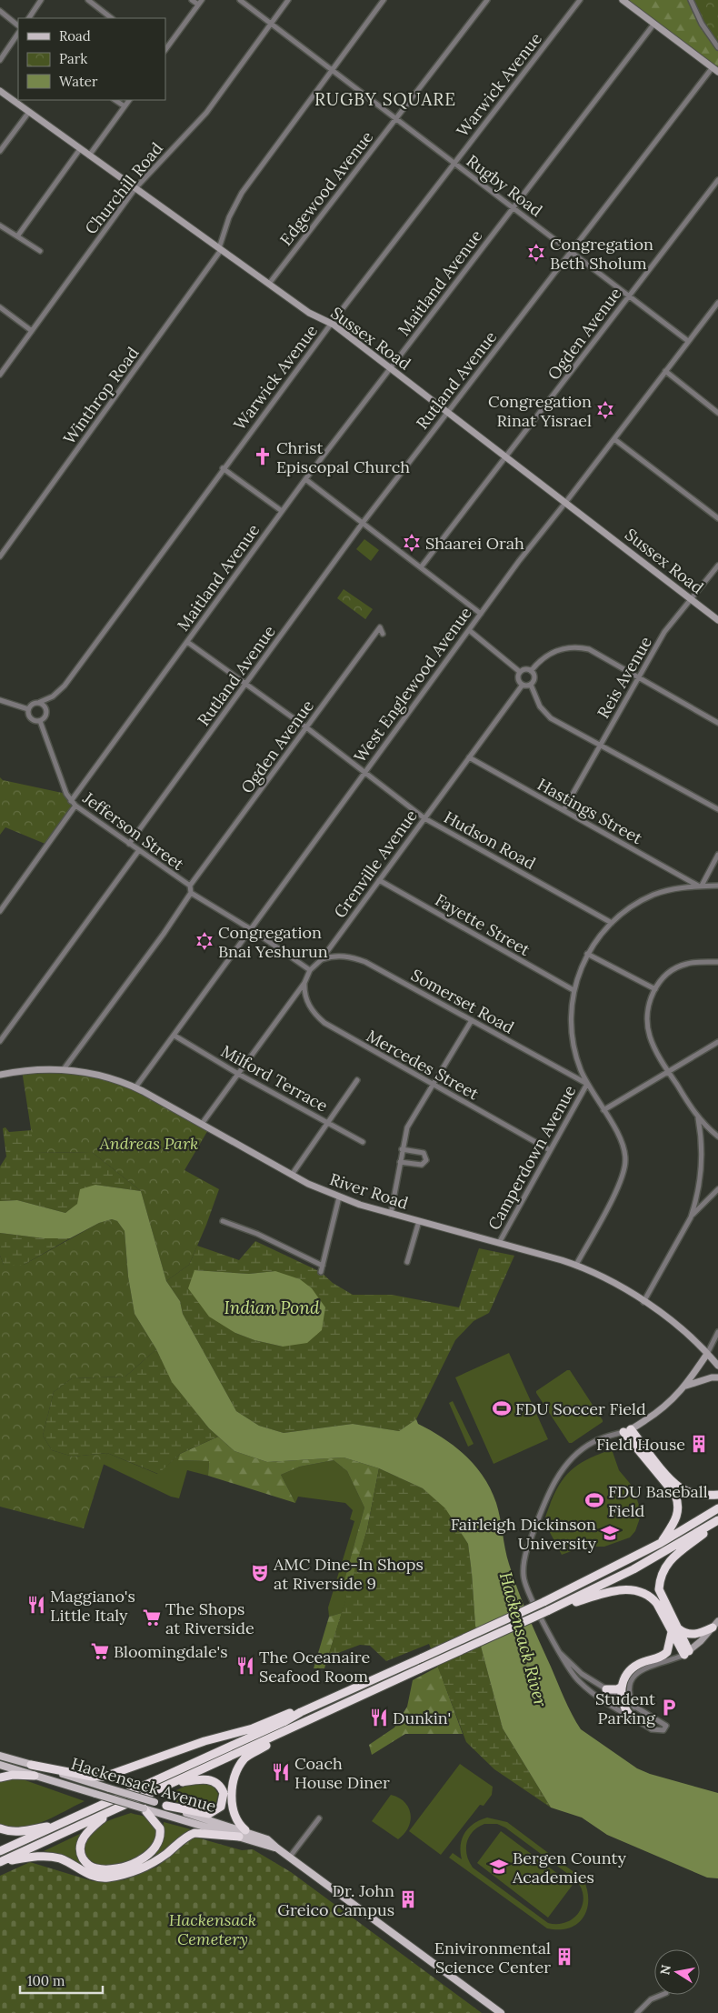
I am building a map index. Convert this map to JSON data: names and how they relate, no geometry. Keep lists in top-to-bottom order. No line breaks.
{"streets":{"main road":["Hackensack Avenue"],"street":["Warwick Avenue","Rugby Road","Churchill Road","Edgewood Avenue","Maitland Avenue","Ogden Avenue","Sussex Road","Rutland Avenue","Winthrop Road","Reis Avenue","West Englewood Avenue","Hastings Street","Jefferson Street","Hudson Road","Grenville Avenue","Fayette Street","Somerset Road","Mercedes Street","Milford Terrace","Camperdown Avenue","River Road"]},"crossings":[["Warwick Avenue","Rugby Road"],["Warwick Avenue","Sussex Road"],["Warwick Avenue","Jefferson Street"],["Rugby Road","Churchill Road"],["Rugby Road","Edgewood Avenue"],["Rugby Road","Maitland Avenue"],["Rugby Road","Ogden Avenue"],["Rugby Road","Rutland Avenue"],["Rugby Road","Winthrop Road"],["Rugby Road","West Englewood Avenue"],["Churchill Road","Sussex Road"],["Edgewood Avenue","Sussex Road"],["Maitland Avenue","Sussex Road"],["Maitland Avenue","Jefferson Street"],["Maitland Avenue","Hudson Road"],["Ogden Avenue","Sussex Road"],["Ogden Avenue","Jefferson Street"],["Ogden Avenue","Hudson Road"],["Sussex Road","Rutland Avenue"],["Sussex Road","Winthrop Road"],["Sussex Road","Reis Avenue"],["Sussex Road","West Englewood Avenue"],["Rutland Avenue","Jefferson Street"],["Rutland Avenue","Hudson Road"],["Reis Avenue","Hastings Street"],["West Englewood Avenue","Jefferson Street"],["West Englewood Avenue","Hudson Road"],["West Englewood Avenue","Milford Terrace"],["West Englewood Avenue","River Road"],["Hastings Street","Grenville Avenue"],["Jefferson Street","Grenville Avenue"],["Hudson Road","Grenville Avenue"],["Grenville Avenue","Fayette Street"],["Grenville Avenue","Somerset Road"],["Somerset Road","Camperdown Avenue"],["Mercedes Street","Camperdown Avenue"],["Camperdown Avenue","River Road"]],"districts":["RUGBY SQUARE"],"water":["Indian Pond","Hackensack River"],"parks":["Andreas Park","Hackensack Cemetery"],"places":{"synagogue":["Congregation Beth Sholum","Congregation Rinat Yisrael","Shaarei Orah","Congregation Bnai Yeshurun"],"church":["Christ Episcopal Church"],"sports":["FDU Soccer Field","FDU Baseball Field"],"building":["Field House","Dr. John Greico Campus","Enivironmental Science Center"],"school or university":["Fairleigh Dickinson University","Bergen County Academies"],"theatre":["AMC Dine-In Shops at Riverside 9"],"restaurant":["Maggiano's Little Italy","The Oceanaire Seafood Room","Dunkin'","Coach House Diner"],"supermarket":["The Shops at Riverside","Bloomingdale's"],"parking":["Student Parking"]},"legend":["Road","Park","Water"],"scale_bar":"100 m","north":"left"}
